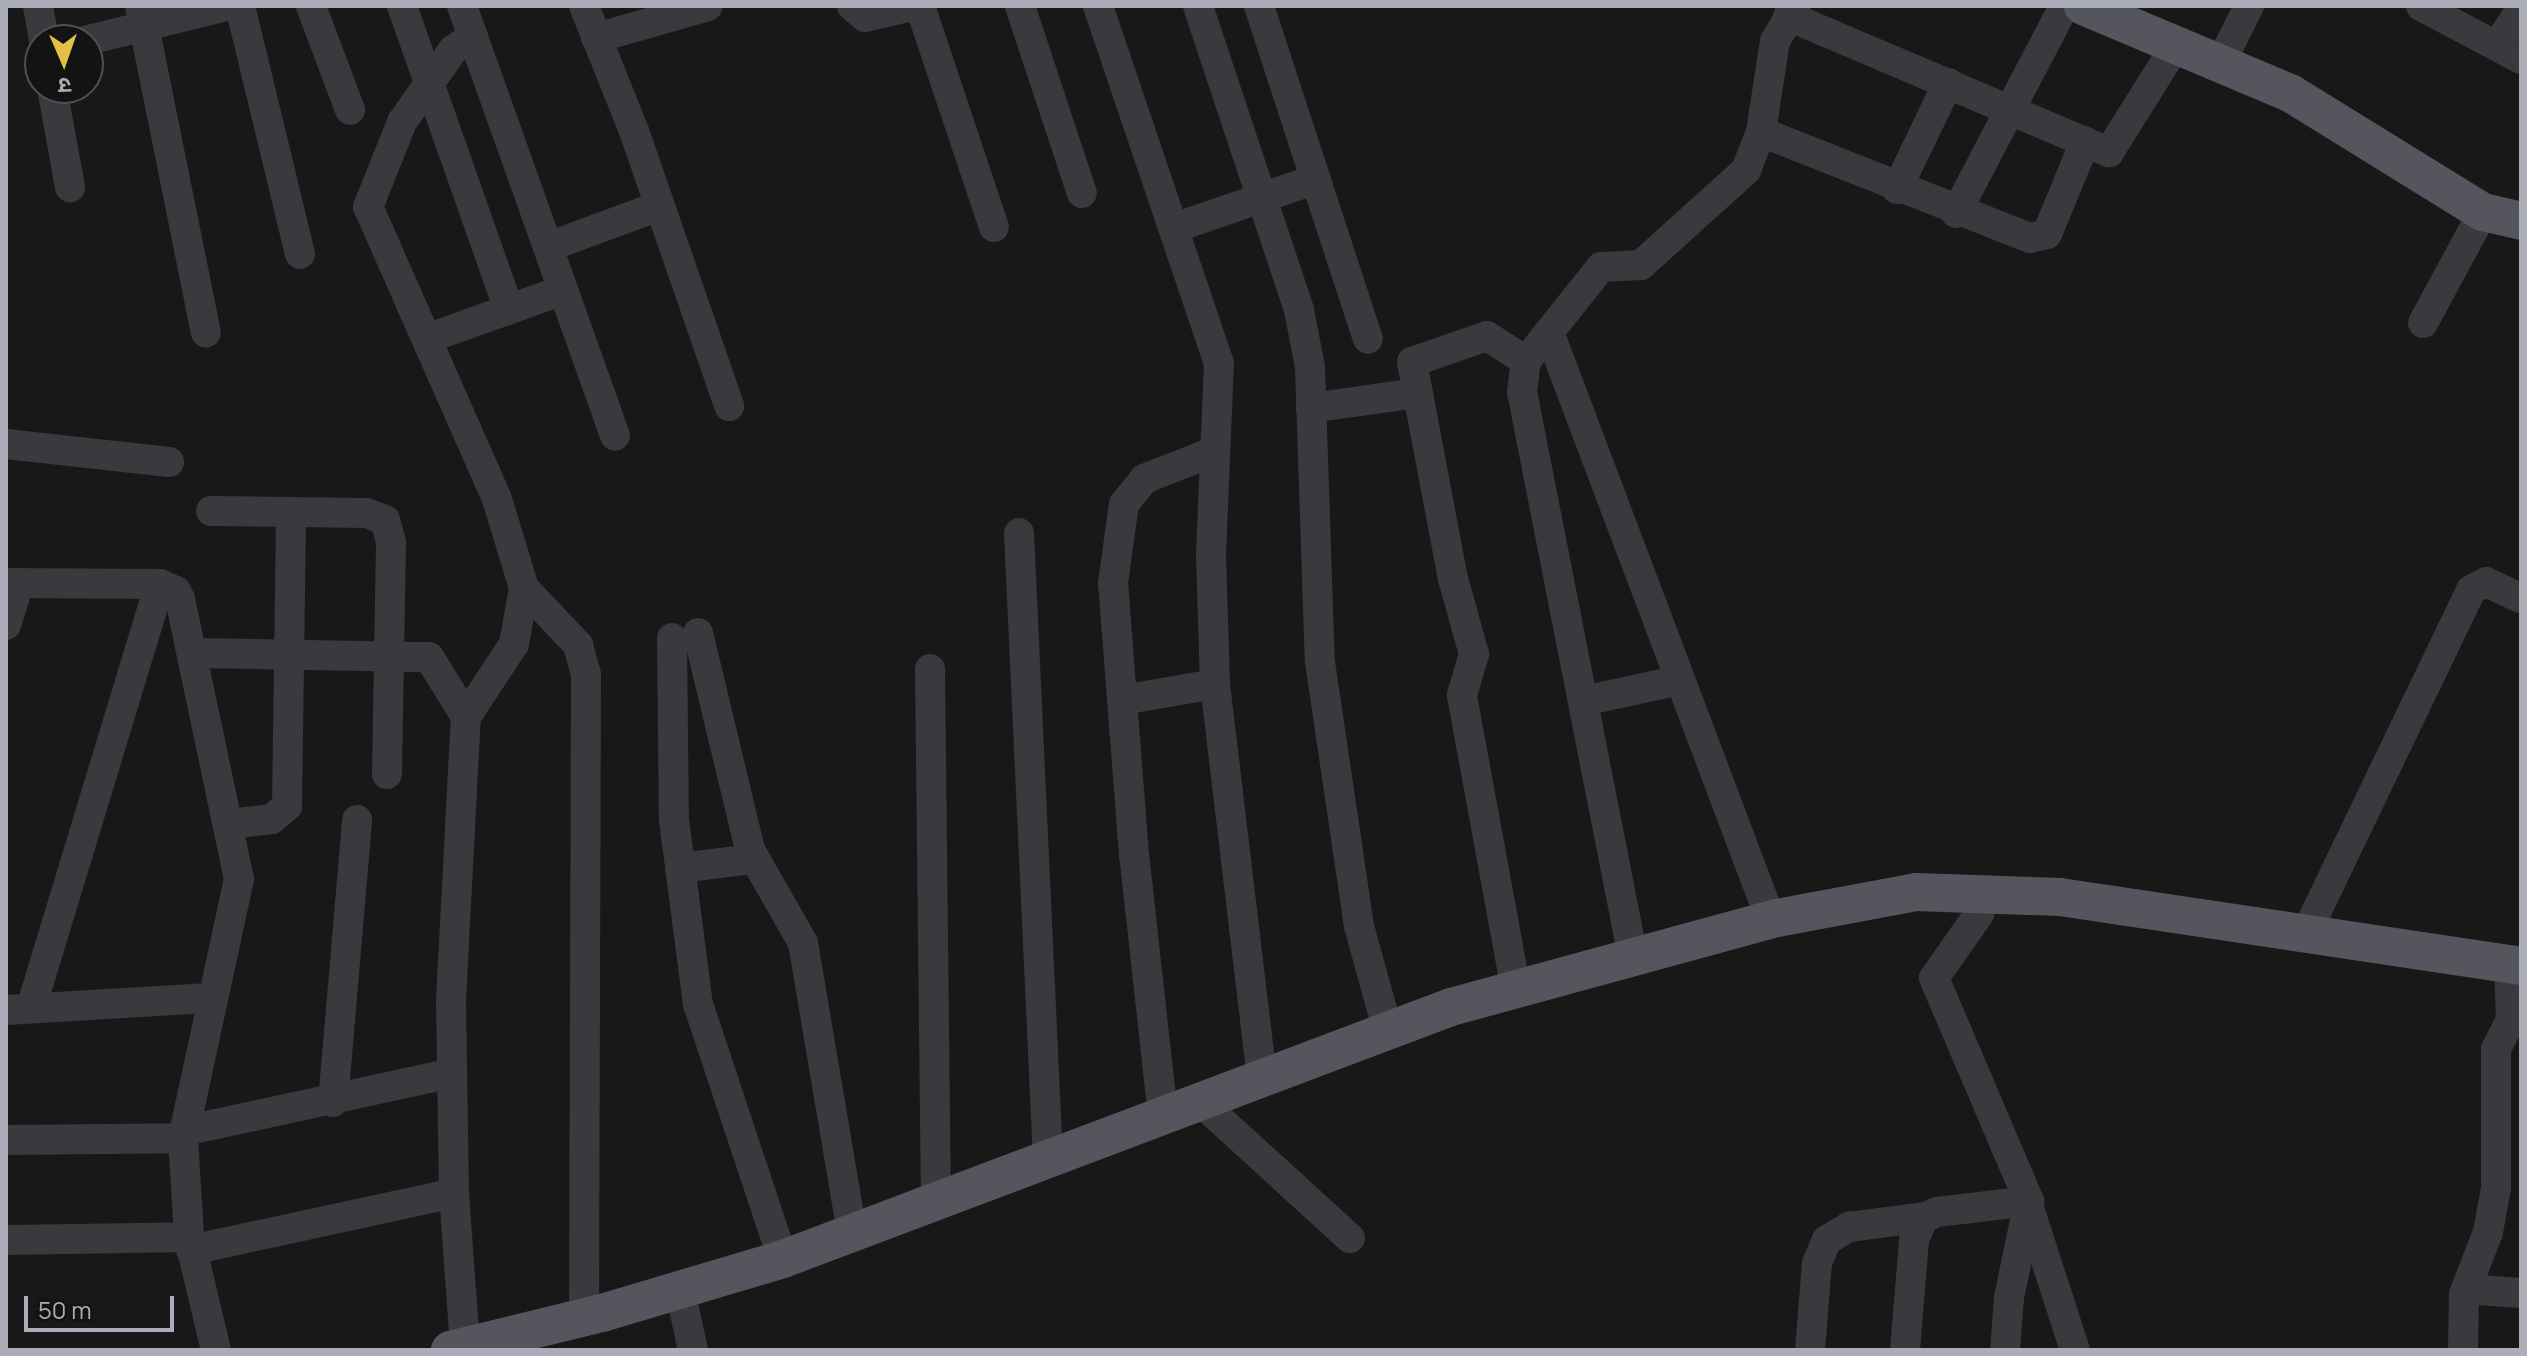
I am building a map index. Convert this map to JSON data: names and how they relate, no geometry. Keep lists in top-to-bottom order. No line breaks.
{"scale_bar":"50 m","north":"bottom"}
